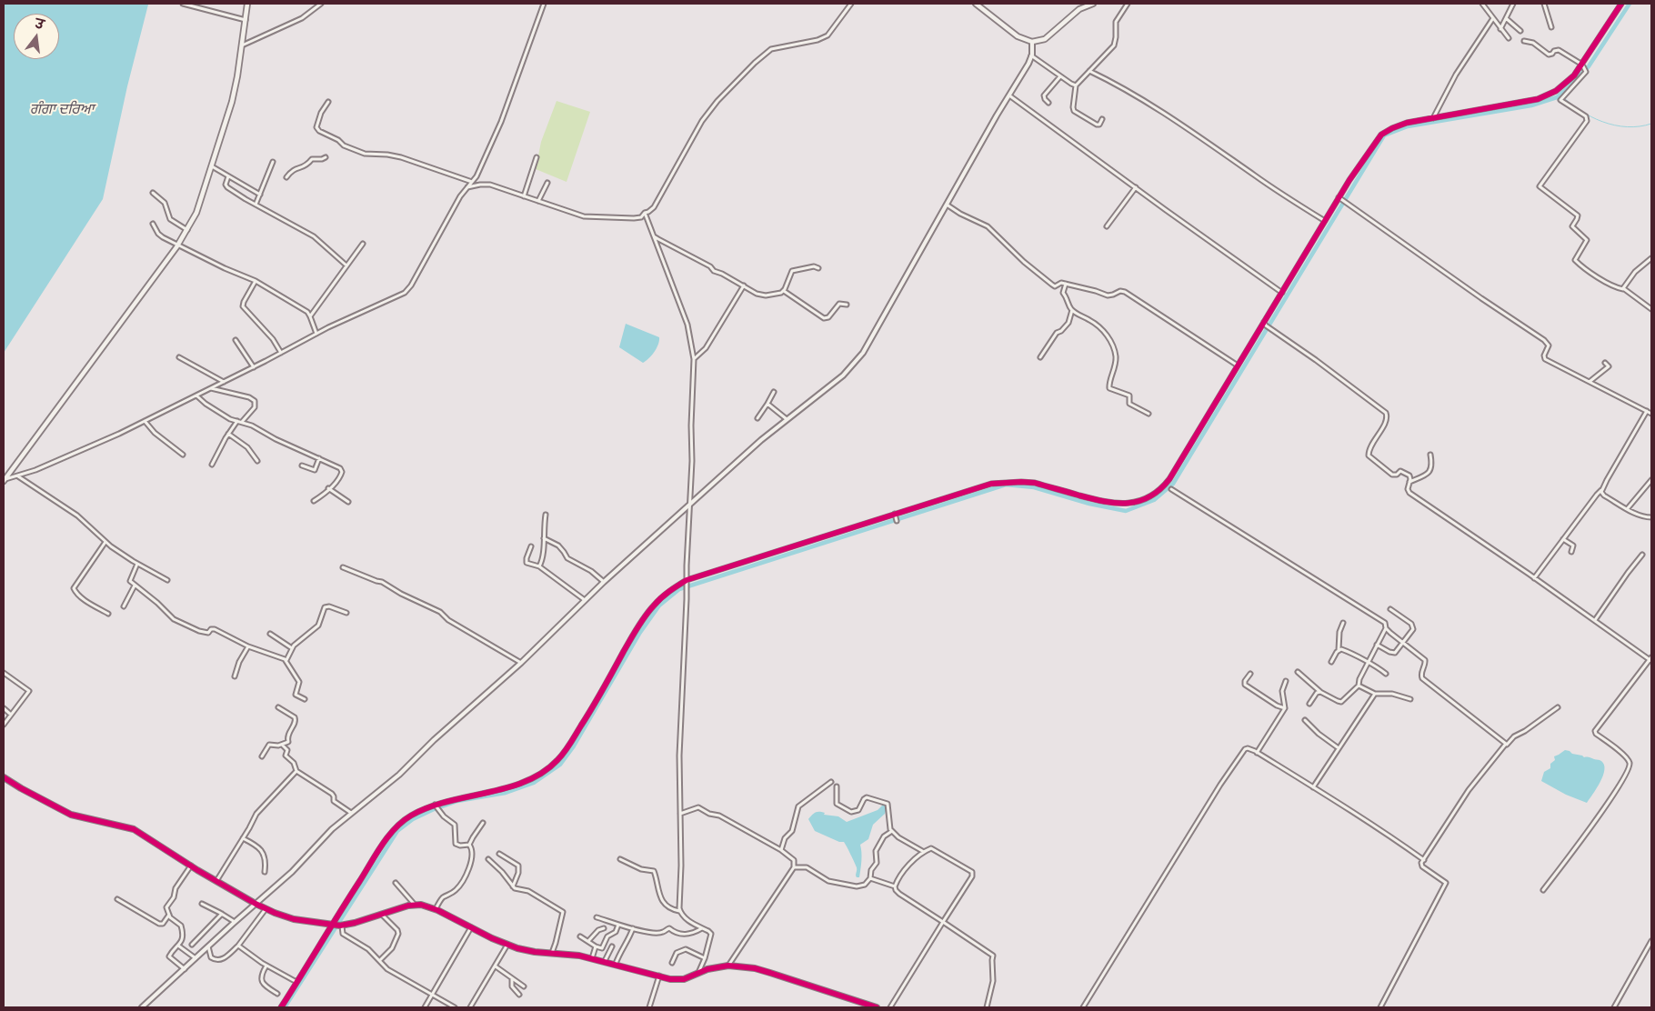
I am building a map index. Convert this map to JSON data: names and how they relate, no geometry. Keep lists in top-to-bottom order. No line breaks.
{"water":["ਗੰਗਾ ਦਰਿਆ"],"north":"top"}
